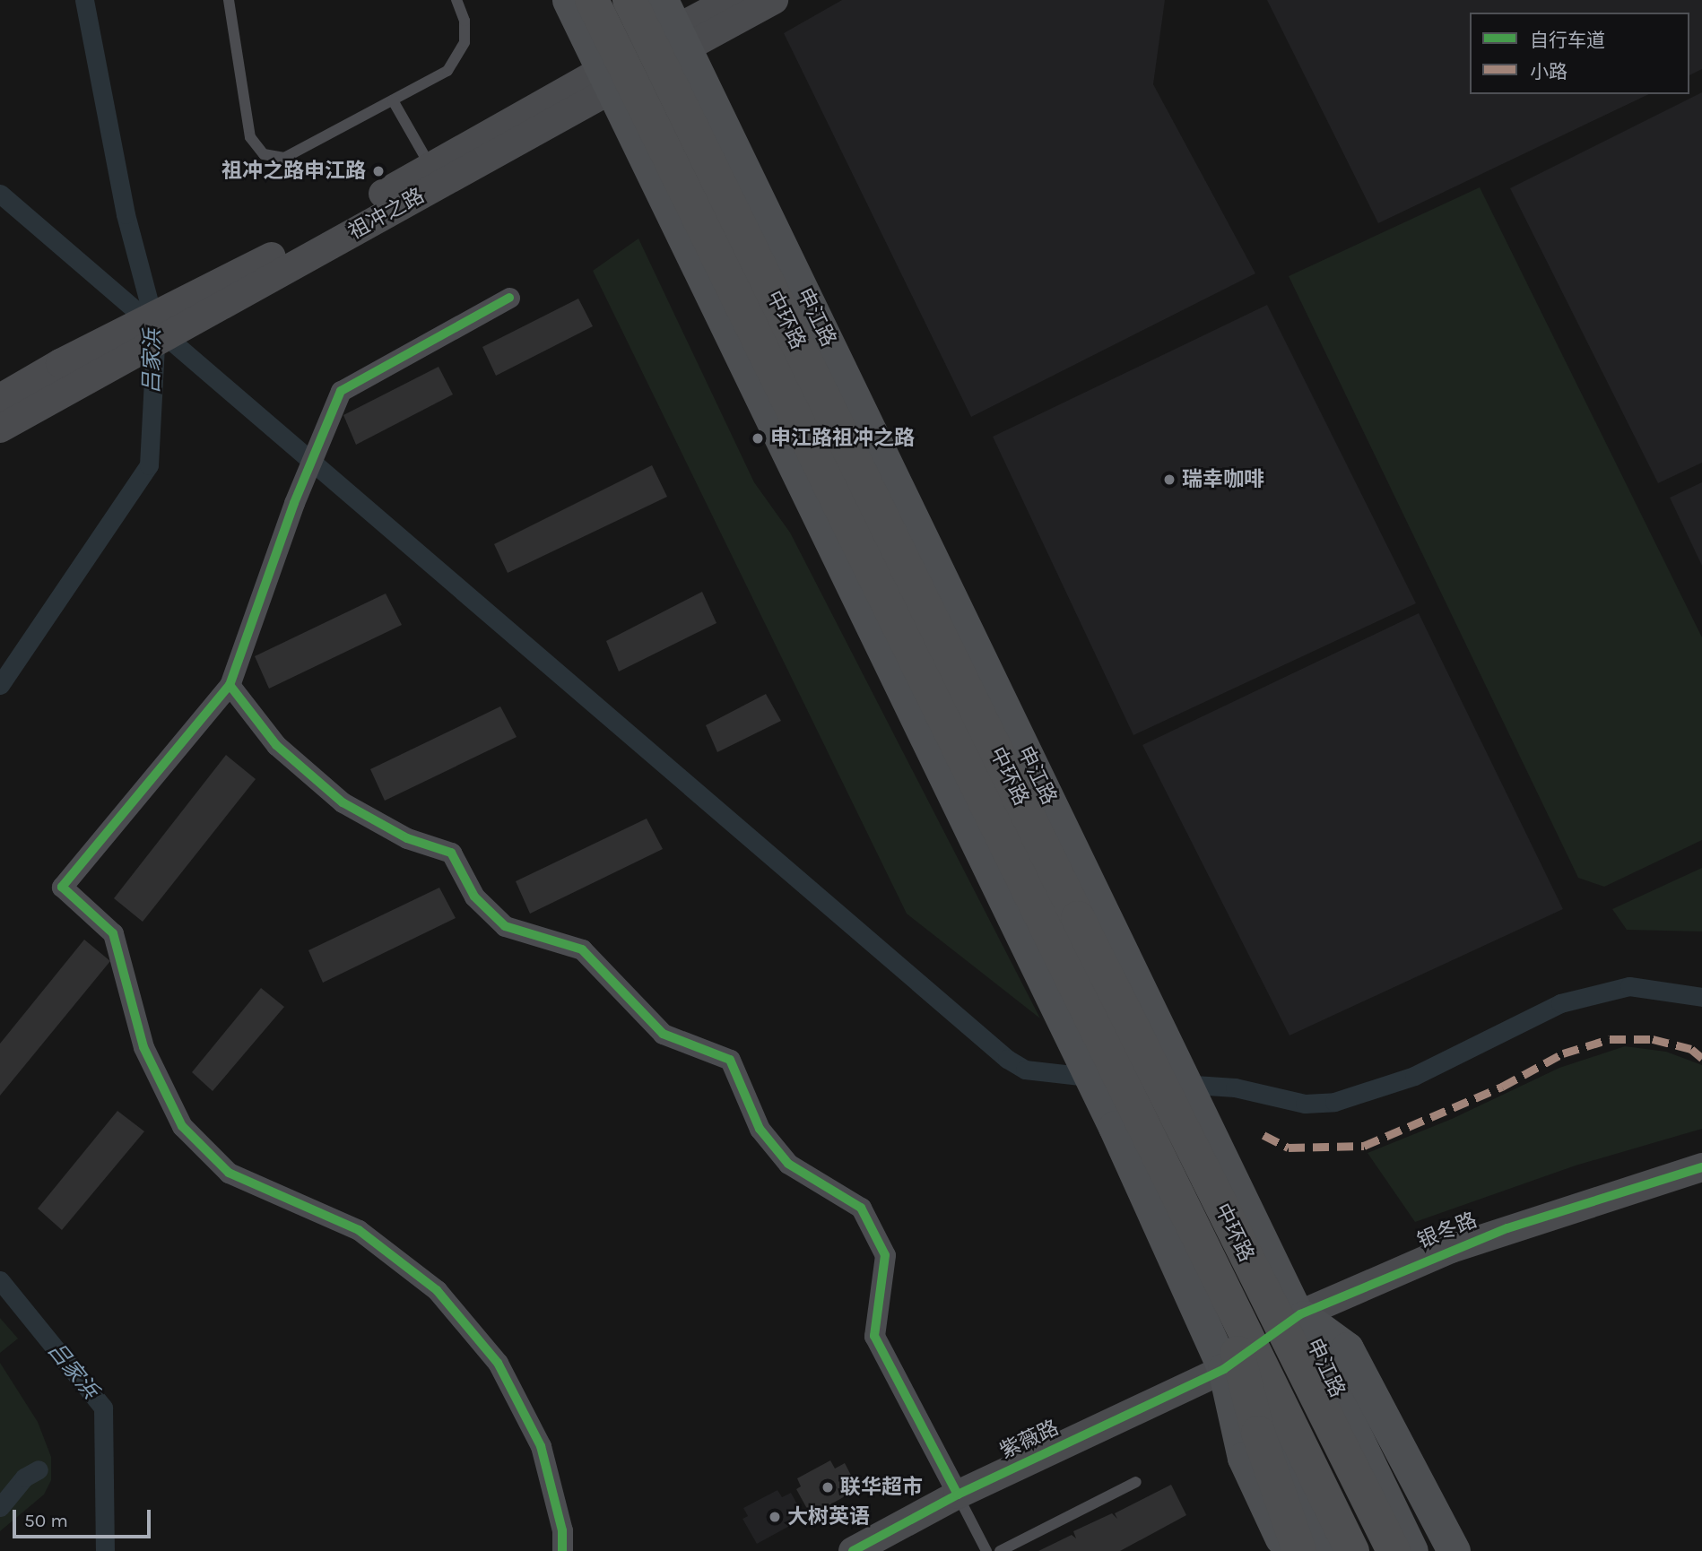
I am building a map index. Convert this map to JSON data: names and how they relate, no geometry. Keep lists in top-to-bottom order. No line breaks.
{"streets":{"highway":["中环路"],"main road":["祖冲之路","申江路","银冬路","紫薇路"]},"crossings":[["祖冲之路","申江路"],["申江路","银冬路"],["银冬路","紫薇路"]],"water":["吕家浜"],"places":["祖冲之路申江路","申江路祖冲之路","瑞幸咖啡","联华超市","大树英语"],"legend":["自行车道","小路"],"scale_bar":"50 m"}
